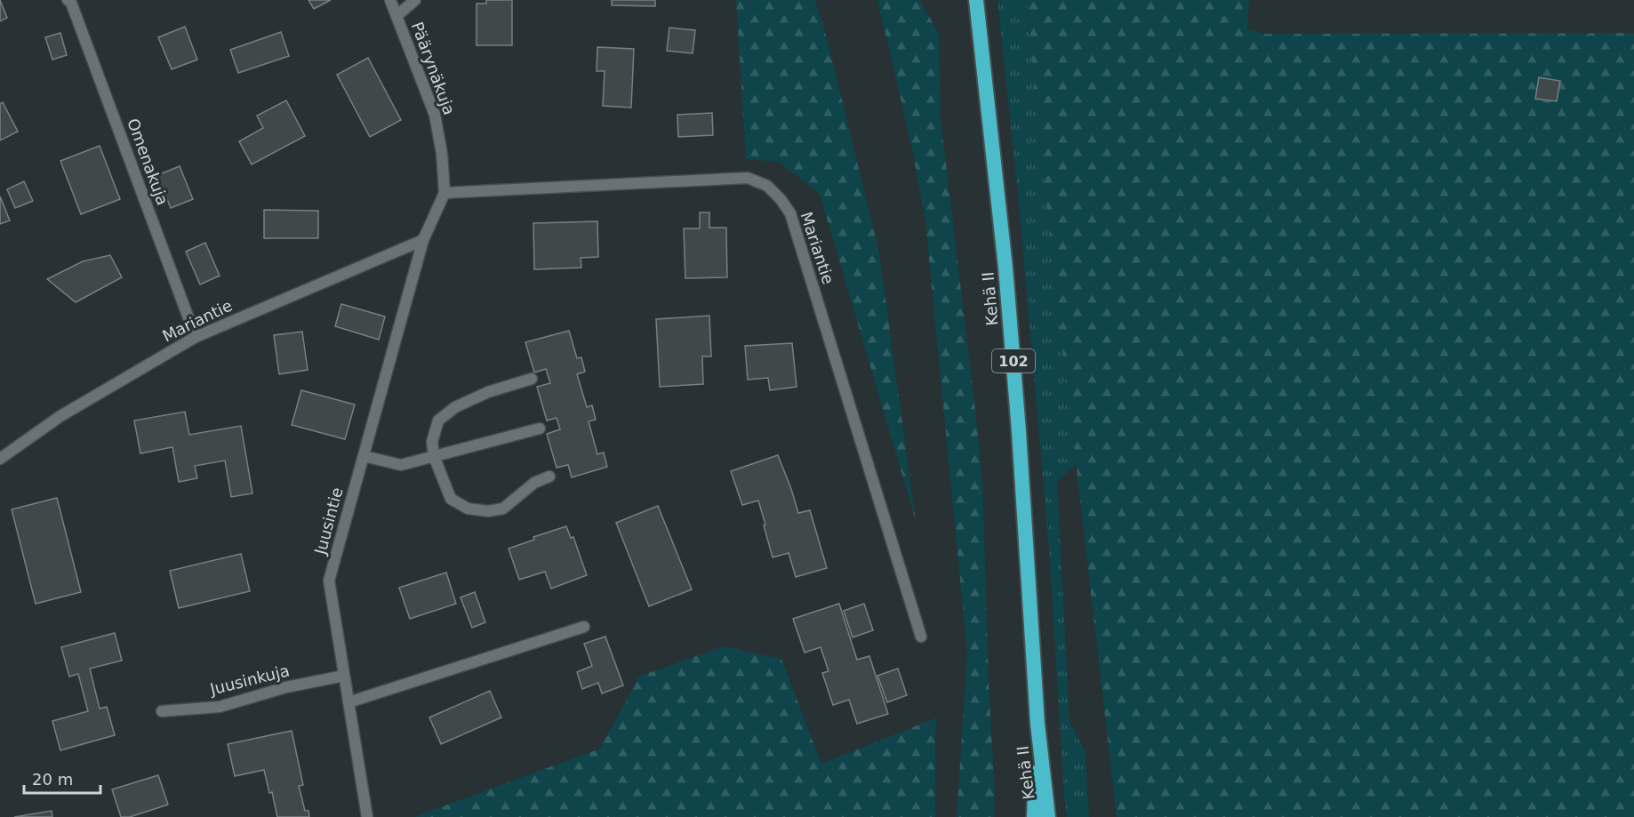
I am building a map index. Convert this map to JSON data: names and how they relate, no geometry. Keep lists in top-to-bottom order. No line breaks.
{"streets":{"highway":["Kehä II","102"],"street":["Päärynäkuja","Omenakuja","Mariantie","Juusintie","Juusinkuja"]},"crossings":[["Päärynäkuja","Mariantie"],["Päärynäkuja","Juusintie"],["Omenakuja","Mariantie"],["Mariantie","Juusintie"],["Juusintie","Juusinkuja"]],"scale_bar":"20 m"}
